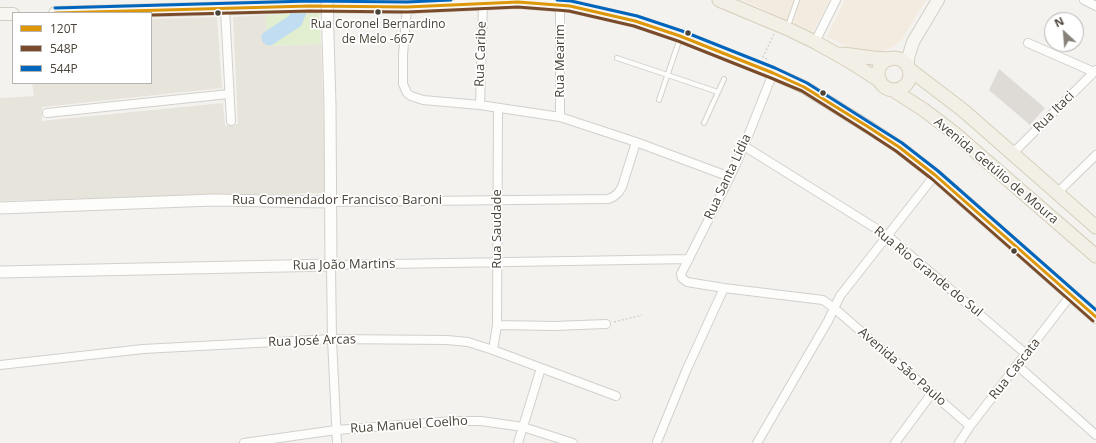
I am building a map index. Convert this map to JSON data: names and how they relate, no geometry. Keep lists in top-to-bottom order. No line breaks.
{"streets":{"main road":["Avenida Getúlio de Moura"],"street":["Rua Caribe","Rua Mearim","Rua Itaci","Rua Santa Lídia","Rua Comendador Francisco Baroni","Rua Saudade","Rua João Martins","Rua Rio Grande do Sul","Rua José Arcas","Avenida São Paulo","Rua Cascata","Rua Manuel Coelho"]},"crossings":[["Rua Itaci","Avenida Getúlio de Moura"],["Rua Santa Lídia","Rua João Martins"],["Rua Santa Lídia","Rua Rio Grande do Sul"],["Rua Santa Lídia","Avenida São Paulo"],["Rua Comendador Francisco Baroni","Rua Saudade"],["Rua Saudade","Rua João Martins"],["Rua Saudade","Rua José Arcas"],["Rua Rio Grande do Sul","Rua Cascata"],["Avenida São Paulo","Rua Cascata"]],"places":["Rua Coronel Bernardino de Melo -667"],"lines":["transit line 544P","transit line 120T","transit line 548P"],"legend":["120T","548P","544P"],"north":"top left"}
